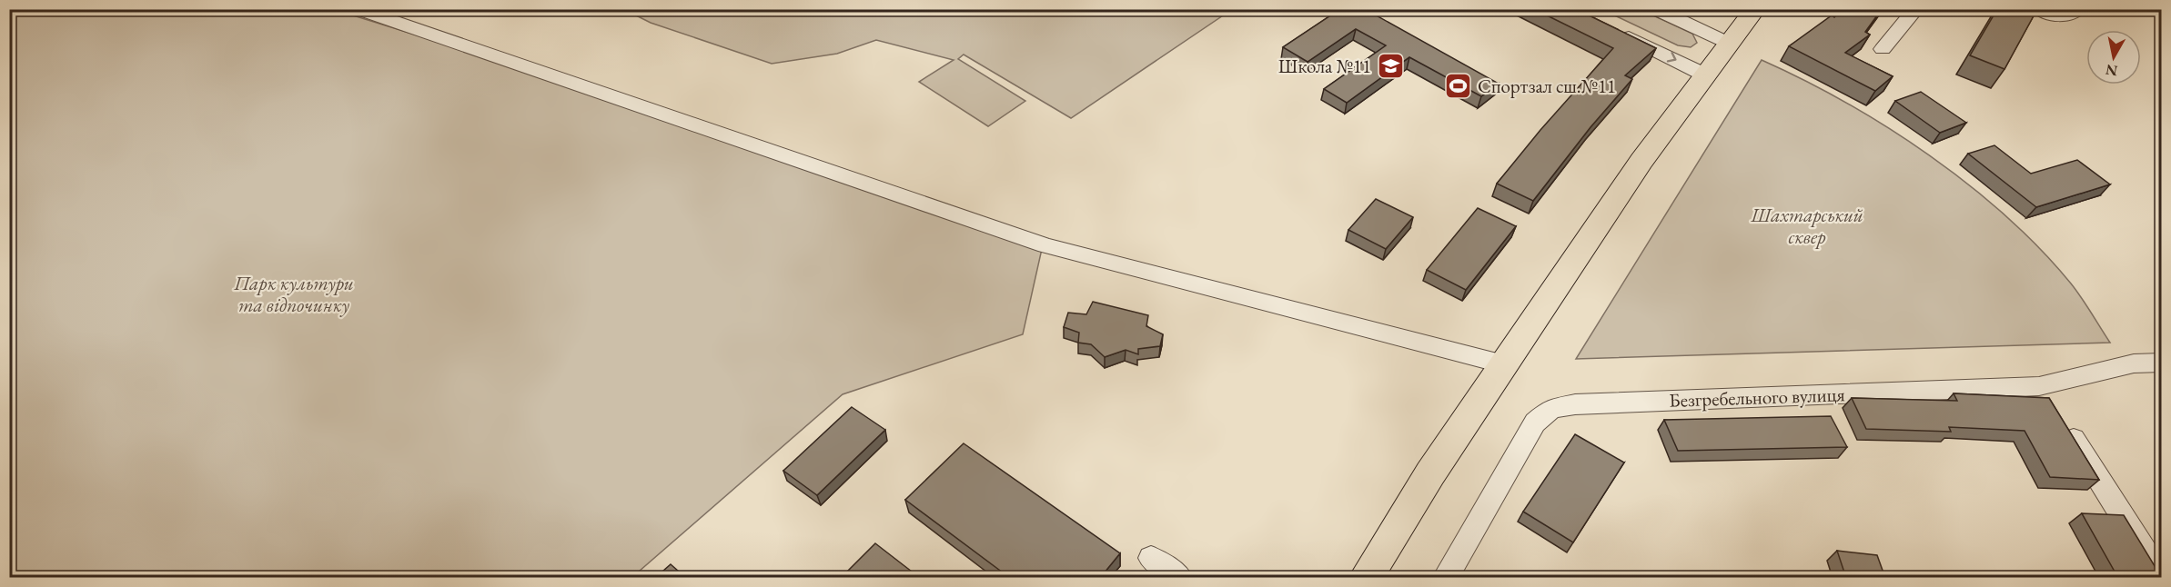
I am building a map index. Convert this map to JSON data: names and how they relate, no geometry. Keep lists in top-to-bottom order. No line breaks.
{"streets":{"street":["Безгребельного вулиця"]},"parks":["Шахтарський сквер","Парк культури та відпочинку"],"places":{"school or university":["Школа №11"],"sports":["Спортзал сш.№11"]},"north":"bottom"}
